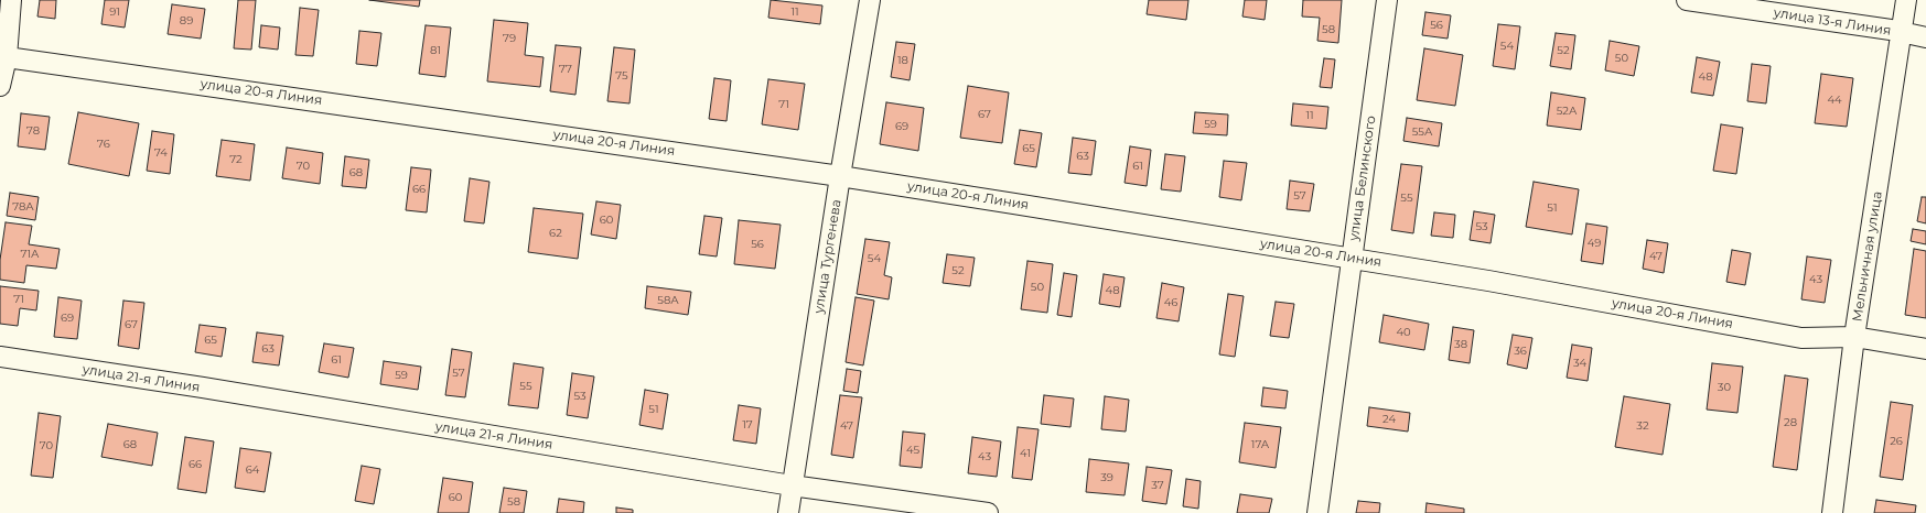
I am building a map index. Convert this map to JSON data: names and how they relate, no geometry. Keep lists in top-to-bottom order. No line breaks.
{"streets":{"street":["улица 13-я Линия","улица 20-я Линия","улица Белинского","улица Тургенева","Мельничная улица","улица 21-я Линия"]},"crossings":[["улица 13-я Линия","Мельничная улица"],["улица 20-я Линия","улица Белинского"],["улица 20-я Линия","улица Тургенева"],["улица 20-я Линия","Мельничная улица"],["улица Тургенева","улица 21-я Линия"]],"house_numbers":["91","11","89","56","58","79","54","81","52","50","18","77","75","48","44","71","52А","67","11","59","69","78","55А","76","65","74","63","72","70","61","68","66","57","55","78А","51","60","53","62","49","56","71А","47","54","52","43","50","48","71","58А","46","69","67","40","65","38","63","36","61","34","57","59","55","30","53","51","24","28","17","47","32","26","68","17А","70","45","41","43","66","64","39","37","60","58"]}
